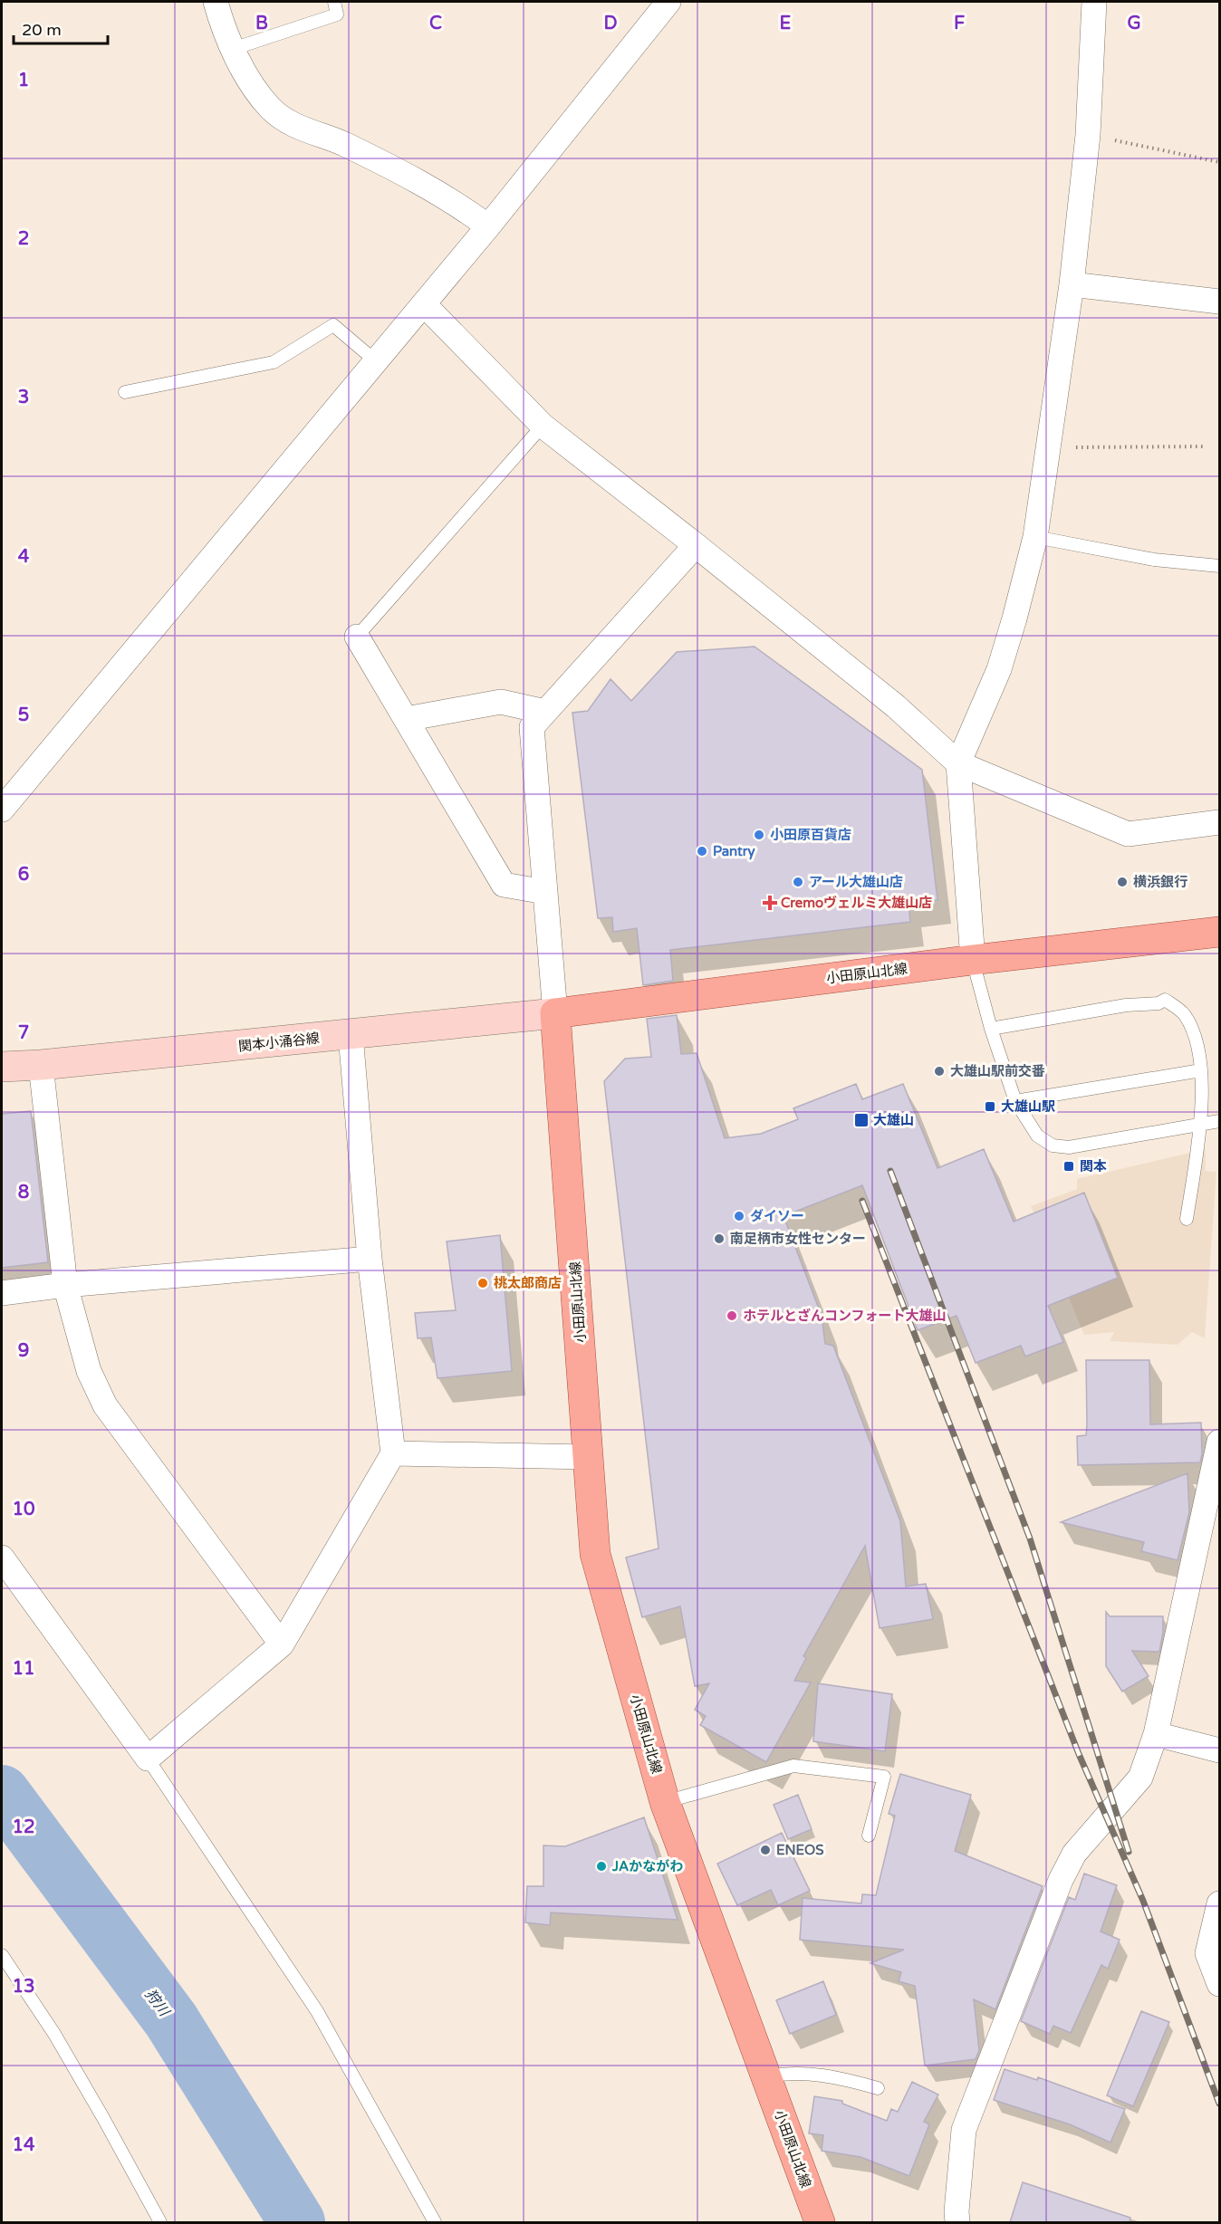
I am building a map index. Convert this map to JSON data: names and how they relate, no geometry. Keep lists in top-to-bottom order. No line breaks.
{"streets":{"main road":["小田原山北線","関本小涌谷線"]},"crossings":[["小田原山北線","関本小涌谷線"]],"water":["狩川"],"places":{"other":["小田原百貨店","Pantry","アール大雄山店","横浜銀行","大雄山駅前交番","ダイソー","南足柄市女性センター","桃太郎商店","ホテルとざんコンフォート大雄山","ENEOS","JAかながわ"],"health":["Cremoヴェルミ大雄山店"],"transit":["大雄山駅","大雄山","関本"]},"scale_bar":"20 m","grid":{"columns":["B","C","D","E","F","G"],"rows":["1","2","3","4","5","6","7","8","9","10","11","12","13","14"]}}
